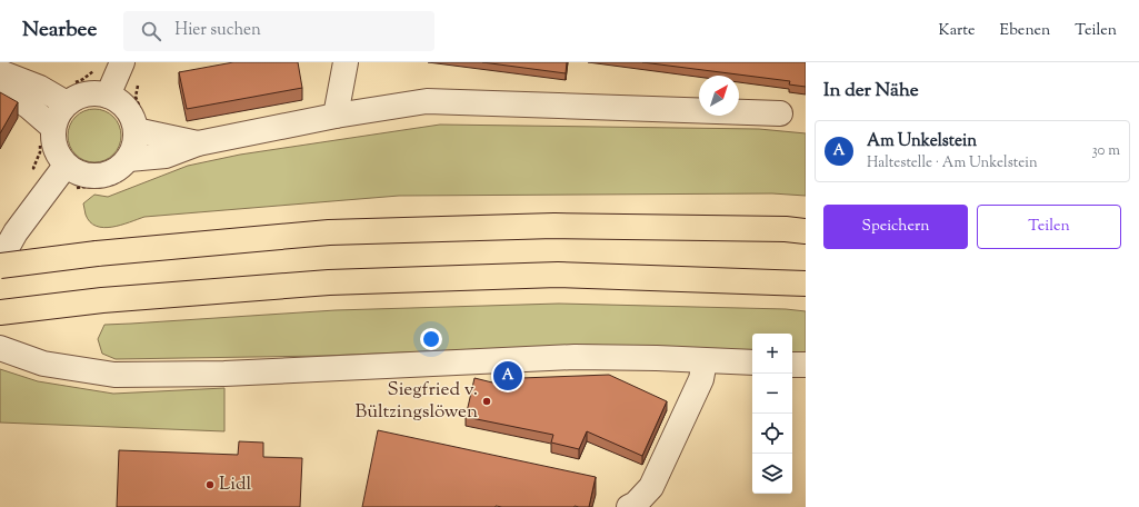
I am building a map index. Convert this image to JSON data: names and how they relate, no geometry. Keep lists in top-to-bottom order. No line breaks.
{"places":["Siegfried v. Bültzingslöwen","Lidl"],"north":"top right","page":{"header":"Nearbee","search":"Hier suchen","nav":["Karte","Ebenen","Teilen"],"heading":"In der Nähe","list":[{"mark":"A","name":"Am Unkelstein","note":"Haltestelle · Am Unkelstein","value":"30 m"}],"buttons":["Speichern","Teilen"],"map_buttons":["+","−"],"pins":"A"}}
